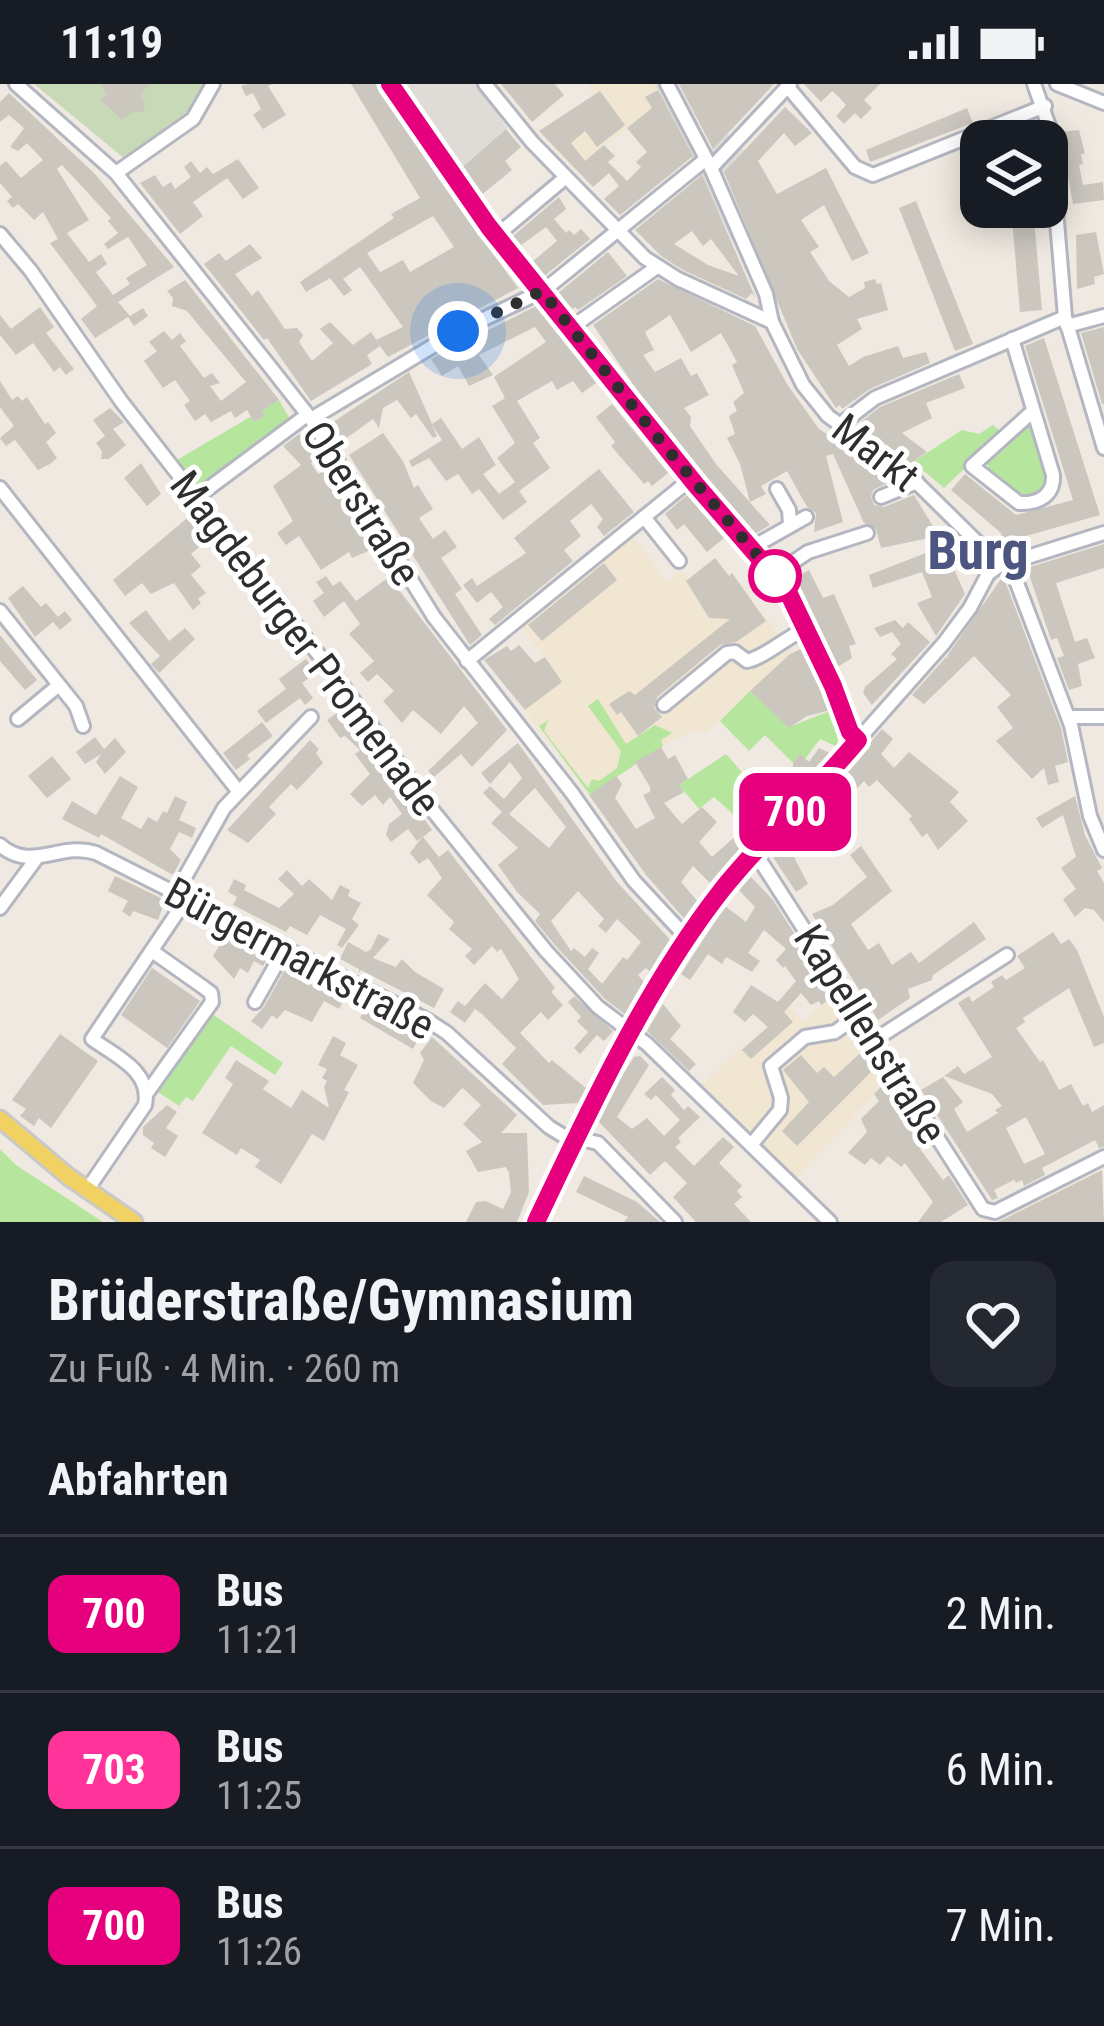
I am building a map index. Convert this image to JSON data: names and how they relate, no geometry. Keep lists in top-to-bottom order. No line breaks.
{"streets":{"street":["Markt","Oberstraße","Magdeburger Promenade","Bürgermarkstraße","Kapellenstraße"]},"districts":["Burg"],"lines":["bus line 700"],"page":{"status":"11:19","on_map":"700","heading":[["Brüderstraße/Gymnasium","Zu Fuß · 4 Min. · 260 m"],"Abfahrten"],"list":[{"mark":"700","name":"Bus","note":"11:21","value":"2 Min."},{"mark":"703","name":"Bus","note":"11:25","value":"6 Min."},{"mark":"700","name":"Bus","note":"11:26","value":"7 Min."}]}}
